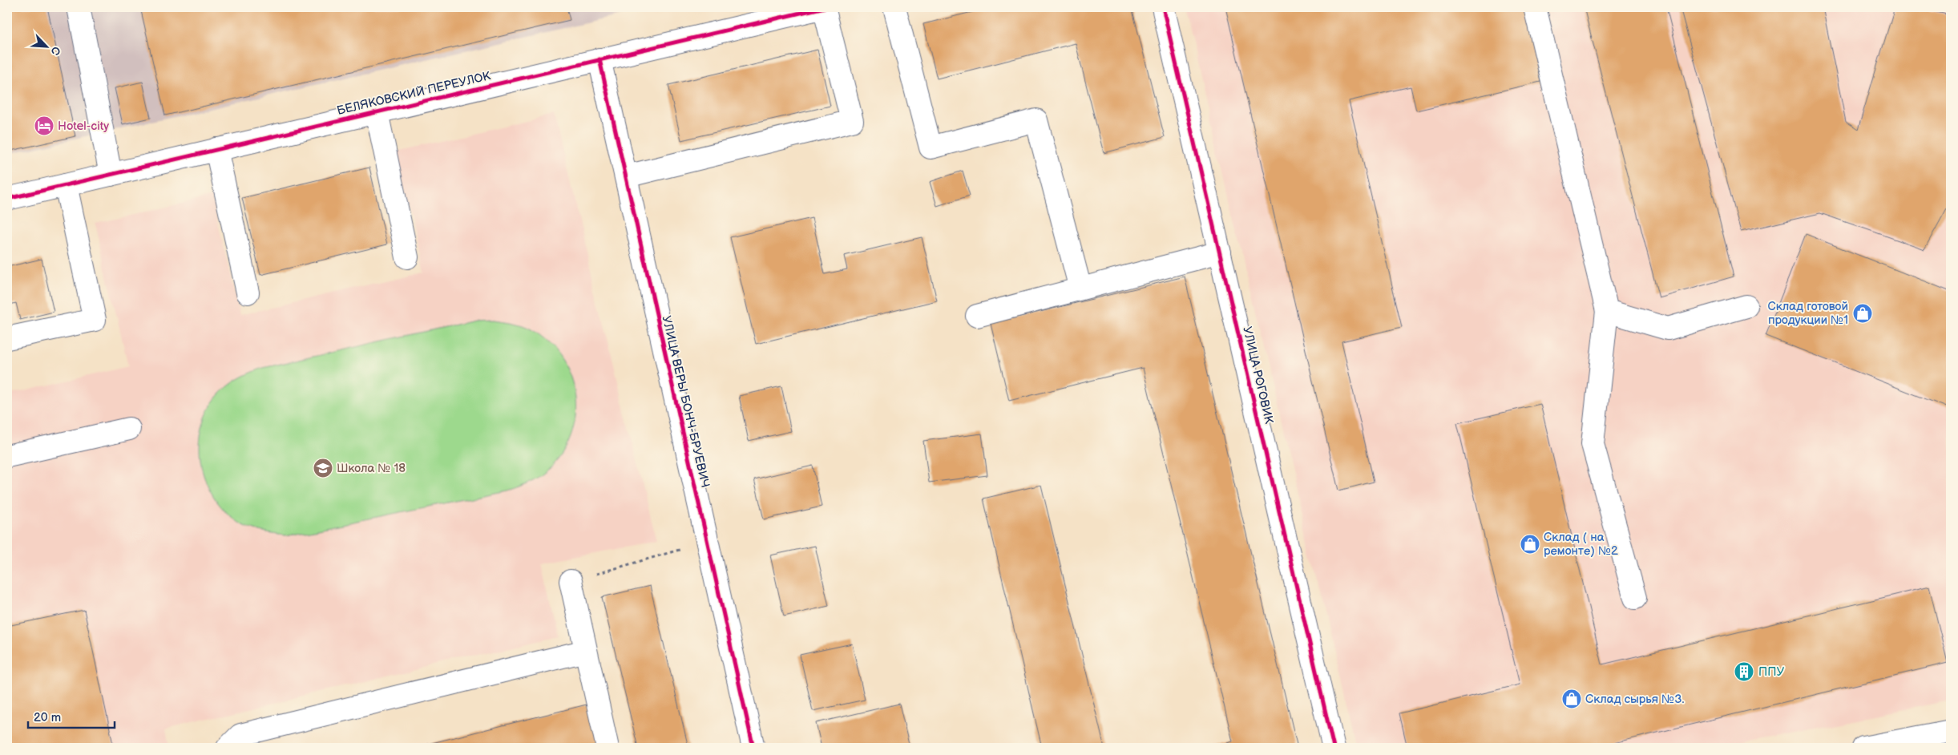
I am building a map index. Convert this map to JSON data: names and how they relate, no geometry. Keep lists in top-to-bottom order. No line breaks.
{"streets":{"street":["БЕЛЯКОВСКИЙ ПЕРЕУЛОК","УЛИЦА РОГОВИК","УЛИЦА ВЕРЫ БОНЧ-БРУЕВИЧ"]},"crossings":[["БЕЛЯКОВСКИЙ ПЕРЕУЛОК","УЛИЦА ВЕРЫ БОНЧ-БРУЕВИЧ"]],"places":{"hotel":["Hotel-city"],"shop":["Склад готовой продукции №1","Склад ( на ремонте) №2","Склад сырья №3."],"school or university":["Школа № 18"],"building":["ППУ"]},"scale_bar":"20 m","north":"bottom right"}
